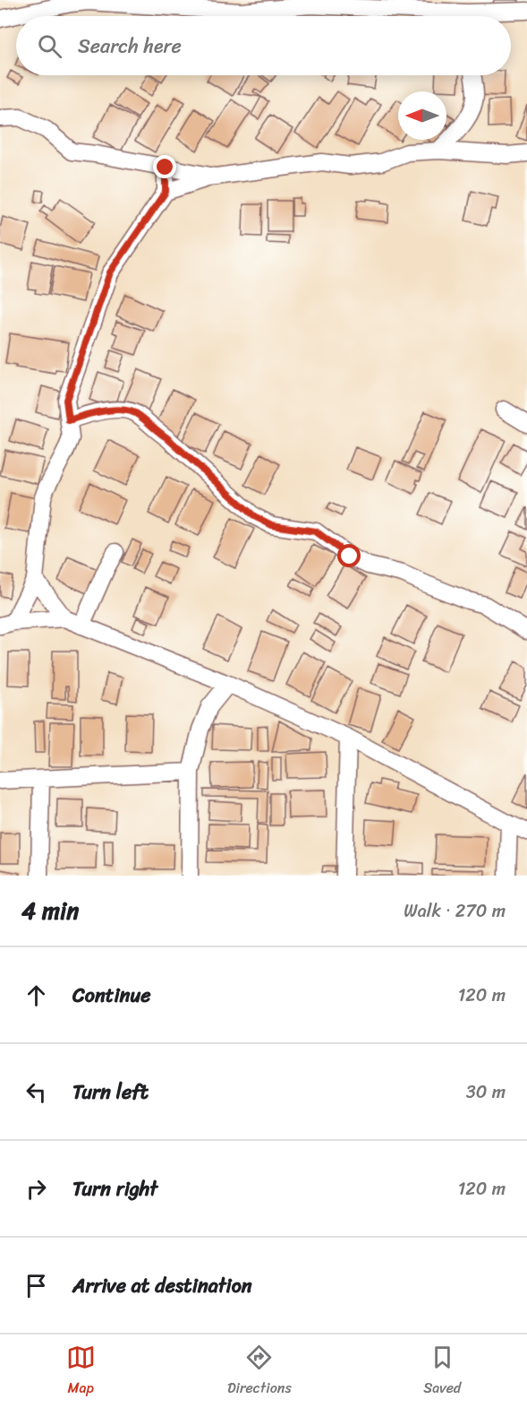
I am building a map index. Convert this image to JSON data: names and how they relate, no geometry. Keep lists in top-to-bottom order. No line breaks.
{"north":"left","page":{"search":"Search here","heading":["4 min","Walk · 270 m"],"list":[["Continue","120 m"],["Turn left","30 m"],["Turn right","120 m"],"Arrive at destination"],"nav":["Map","Directions","Saved"]}}
